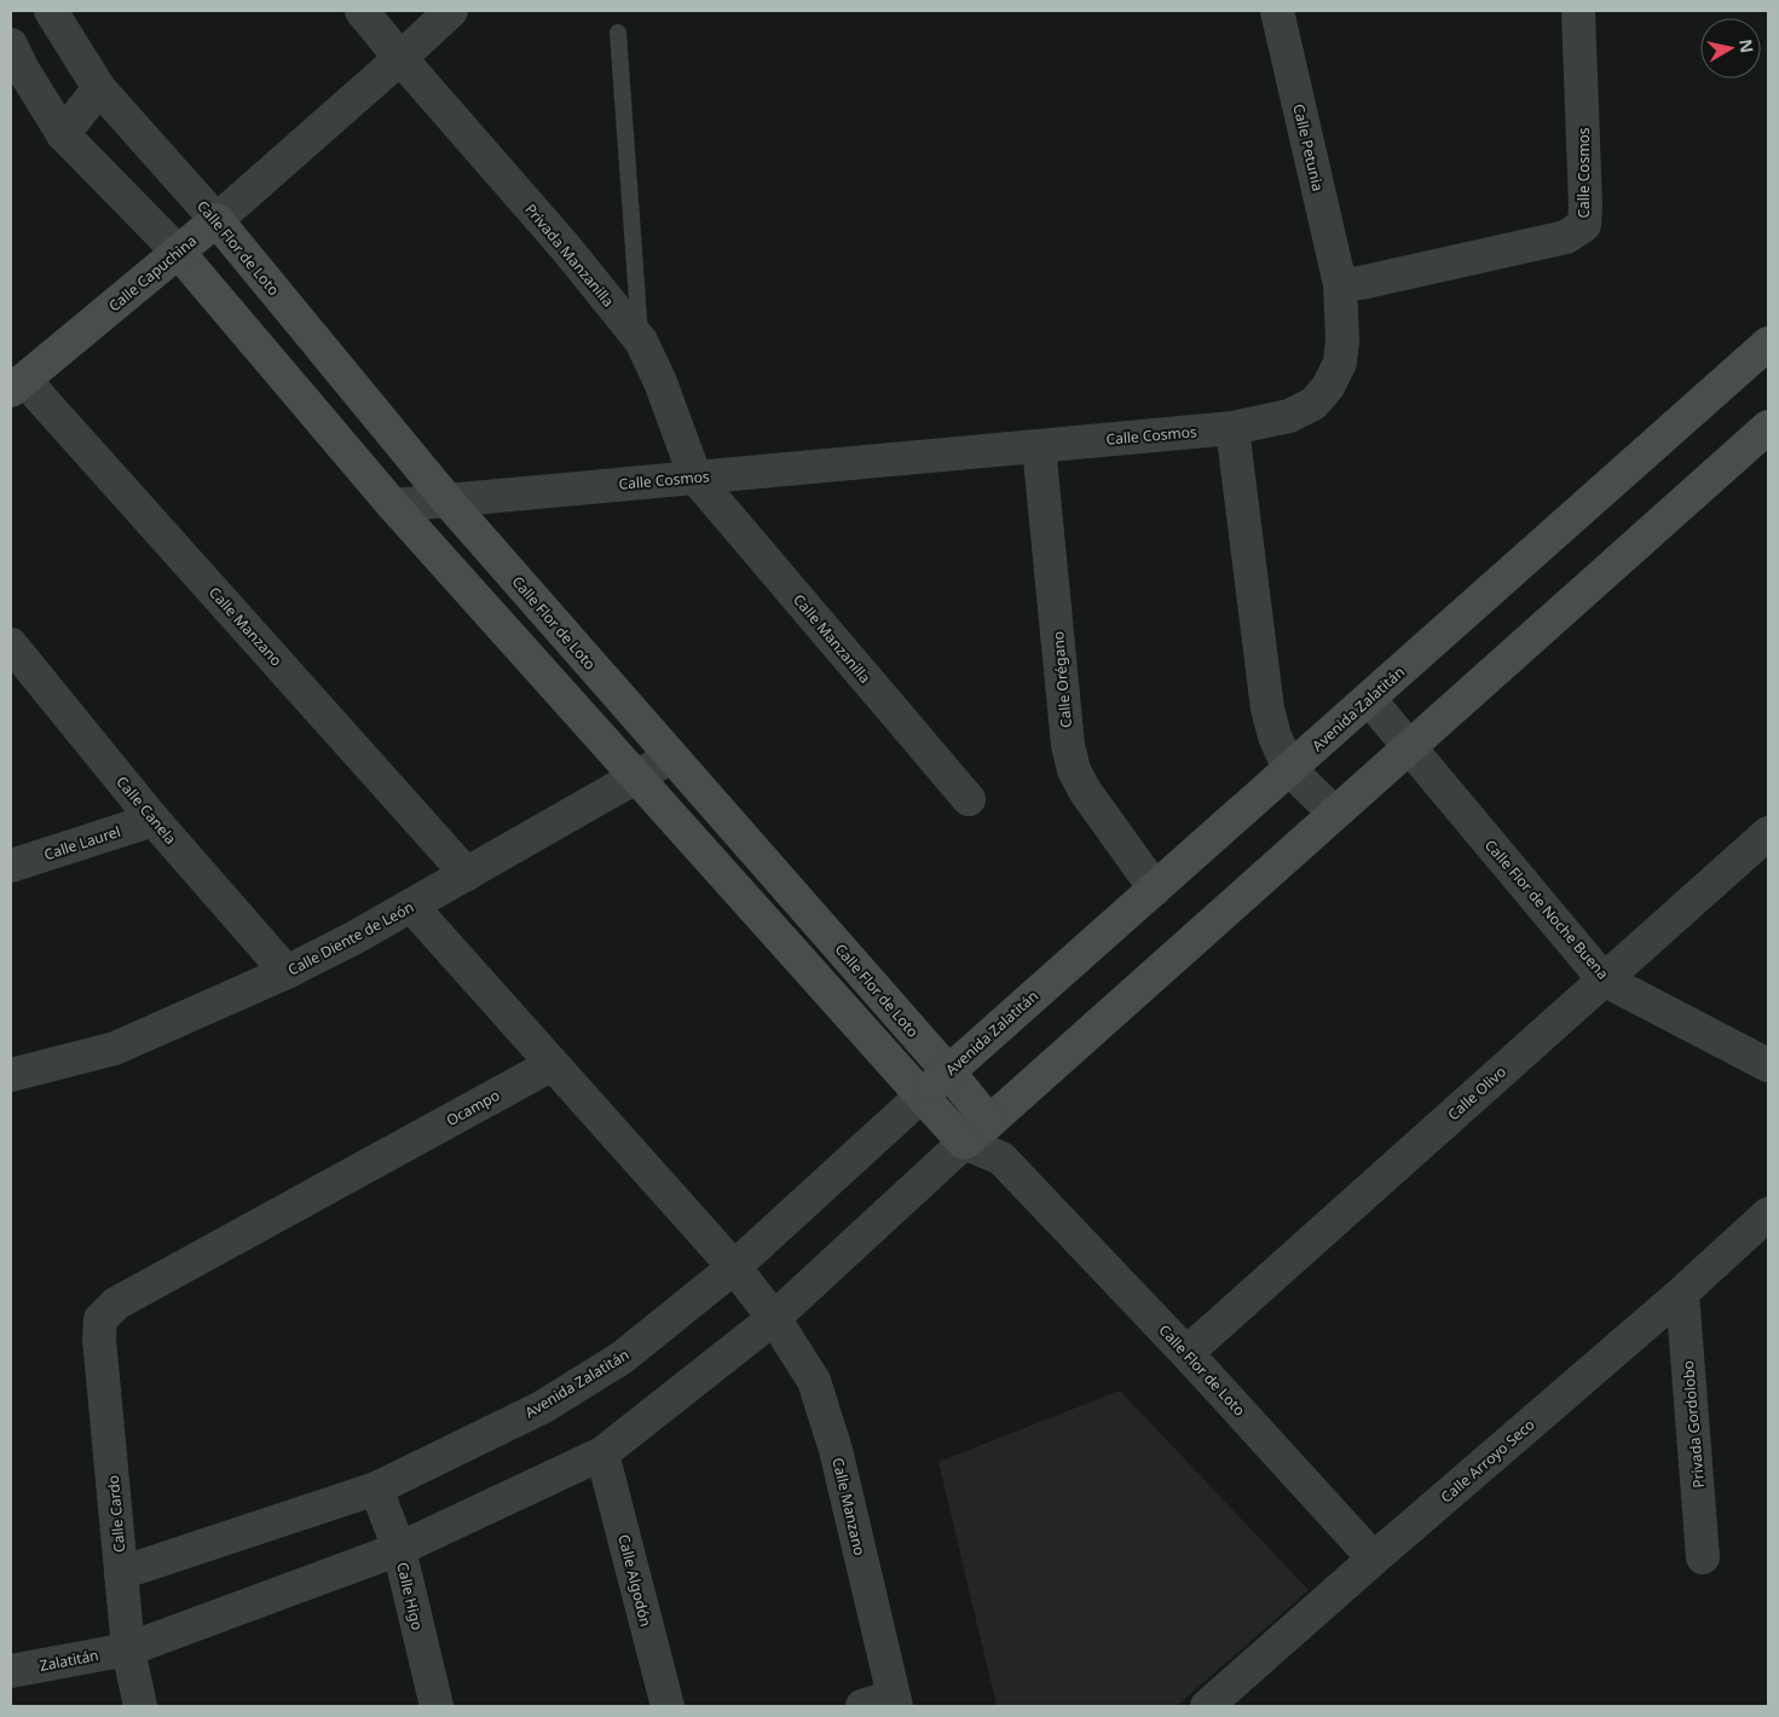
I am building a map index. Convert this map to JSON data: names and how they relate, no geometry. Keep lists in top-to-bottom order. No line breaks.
{"streets":{"street":["Calle Petunia","Calle Cosmos","Calle Flor de Loto","Privada Manzanilla","Calle Capuchina","Calle Manzano","Calle Manzanilla","Calle Orégano","Avenida Zalatitán","Calle Canela","Calle Laurel","Calle Flor de Noche Buena","Calle Diente de León","Calle Olivo","Ocampo","Privada Gordolobo","Calle Arroyo Seco","Calle Cardo","Calle Algodón","Calle Higo","Zalatitán"]},"crossings":[["Calle Petunia","Calle Cosmos"],["Calle Cosmos","Calle Flor de Loto"],["Calle Cosmos","Privada Manzanilla"],["Calle Cosmos","Calle Manzanilla"],["Calle Cosmos","Calle Orégano"],["Calle Flor de Loto","Calle Capuchina"],["Calle Flor de Loto","Avenida Zalatitán"],["Calle Flor de Loto","Calle Diente de León"],["Calle Flor de Loto","Calle Olivo"],["Calle Flor de Loto","Calle Arroyo Seco"],["Privada Manzanilla","Calle Capuchina"],["Privada Manzanilla","Calle Manzanilla"],["Calle Capuchina","Calle Manzano"],["Calle Manzano","Calle Diente de León"],["Calle Orégano","Avenida Zalatitán"],["Avenida Zalatitán","Calle Flor de Noche Buena"],["Avenida Zalatitán","Calle Cardo"],["Avenida Zalatitán","Calle Higo"],["Calle Canela","Calle Laurel"],["Calle Canela","Calle Diente de León"],["Calle Flor de Noche Buena","Calle Olivo"],["Ocampo","Calle Cardo"],["Privada Gordolobo","Calle Arroyo Seco"],["Calle Cardo","Zalatitán"]],"north":"right"}
